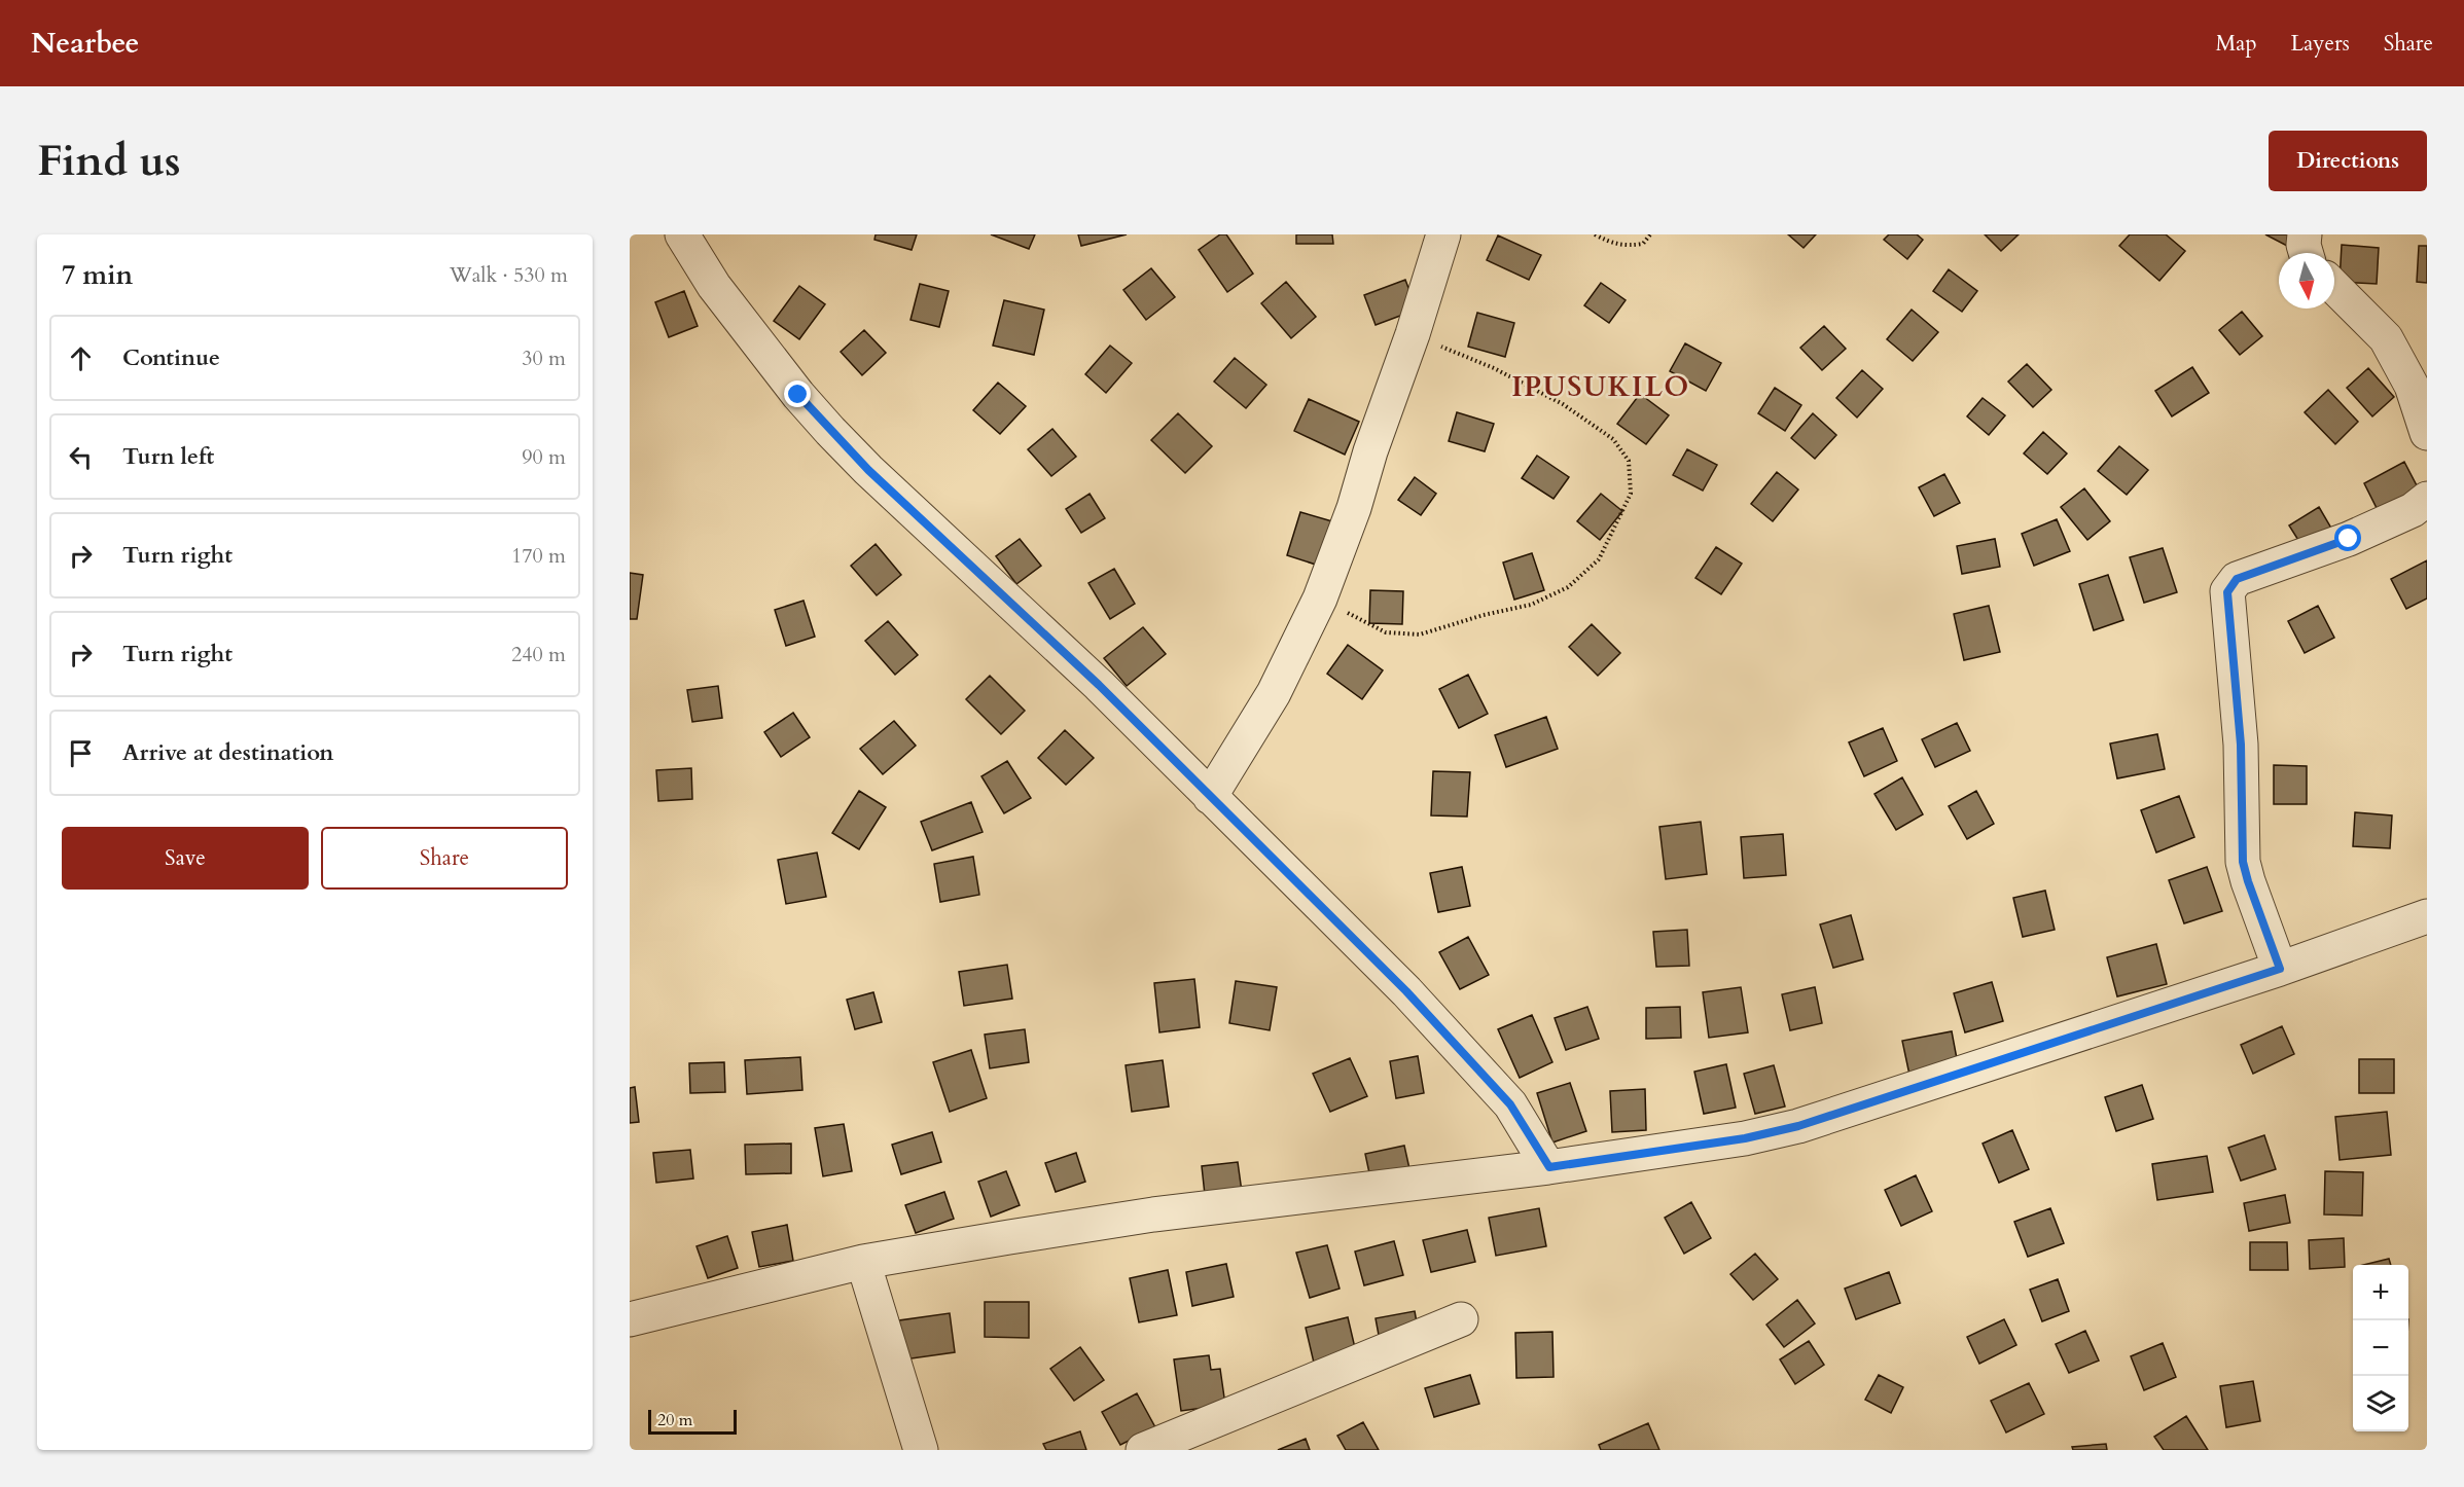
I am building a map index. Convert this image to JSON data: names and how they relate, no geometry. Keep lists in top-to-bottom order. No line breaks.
{"districts":["IPUSUKILO"],"scale_bar":"20 m","north":"bottom","page":{"header":"Nearbee","nav":["Map","Layers","Share"],"buttons":["Directions",["Save","Share"]],"title":"Find us","heading":["7 min","Walk · 530 m"],"list":[["Continue","30 m"],["Turn left","90 m"],["Turn right","170 m"],["Turn right","240 m"],"Arrive at destination"],"map_buttons":["+","−"],"scale":"20 m"}}
